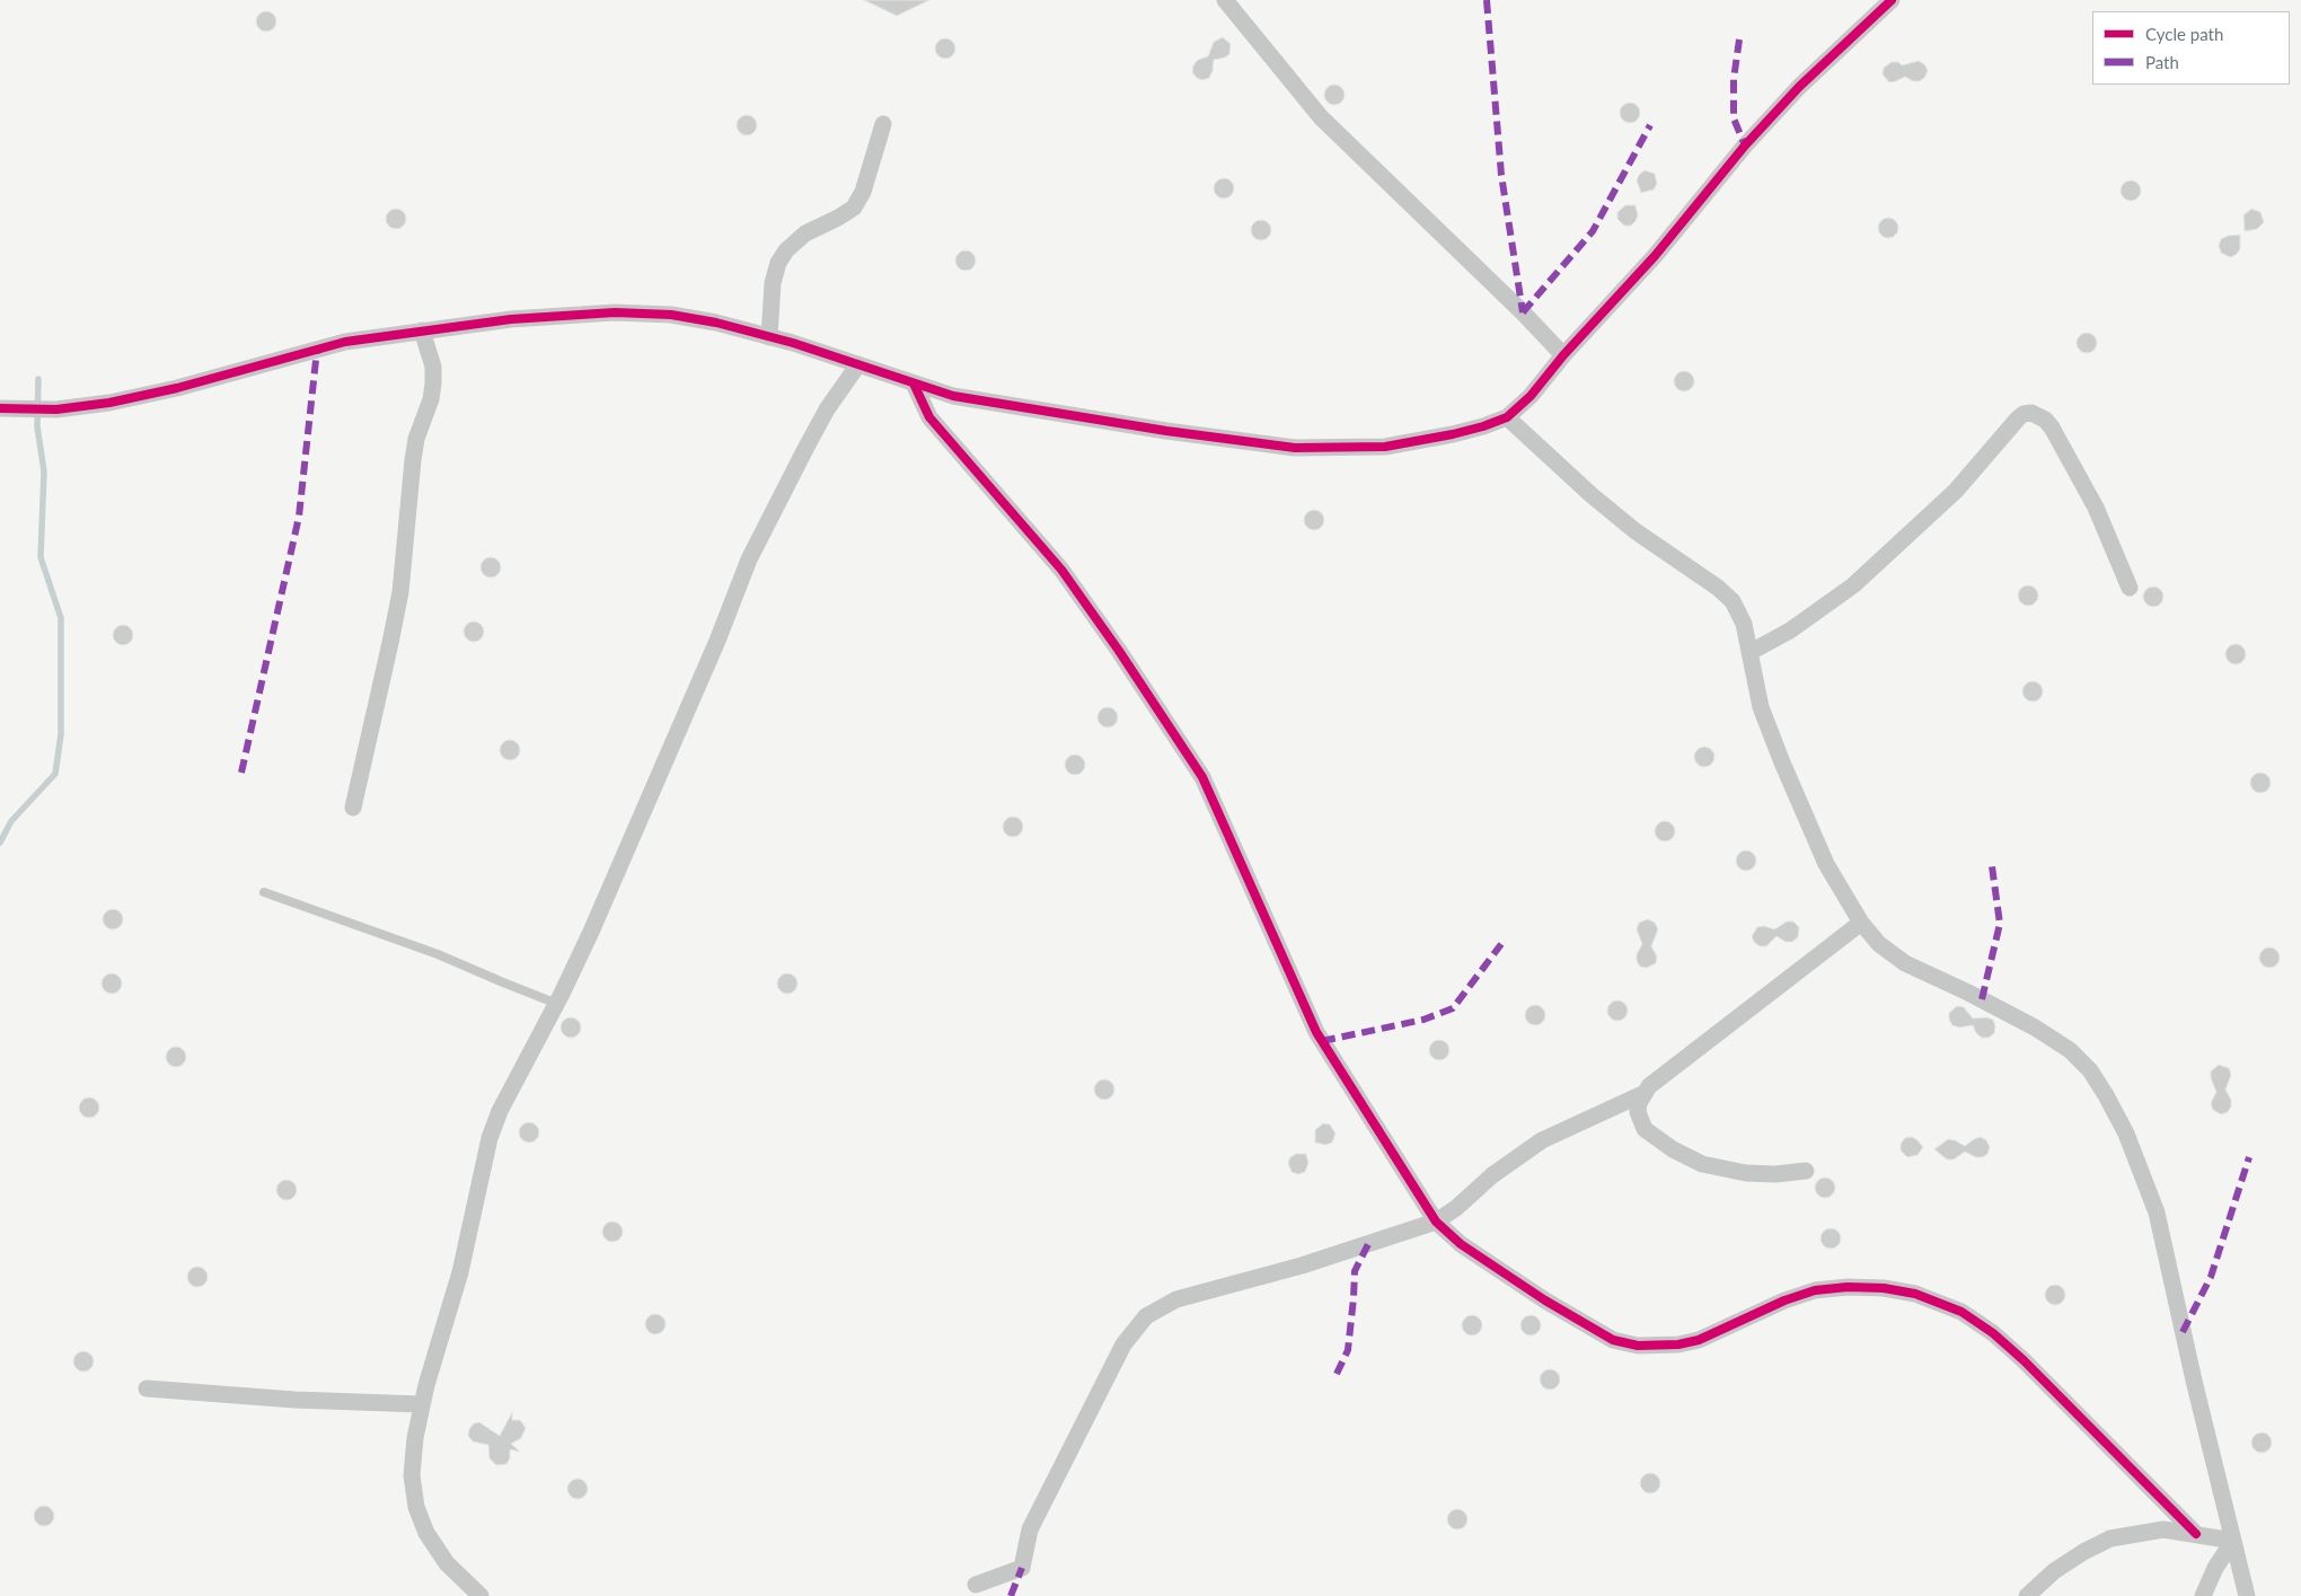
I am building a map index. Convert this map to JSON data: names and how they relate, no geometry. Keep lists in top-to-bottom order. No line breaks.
{"legend":["Cycle path","Path"]}
